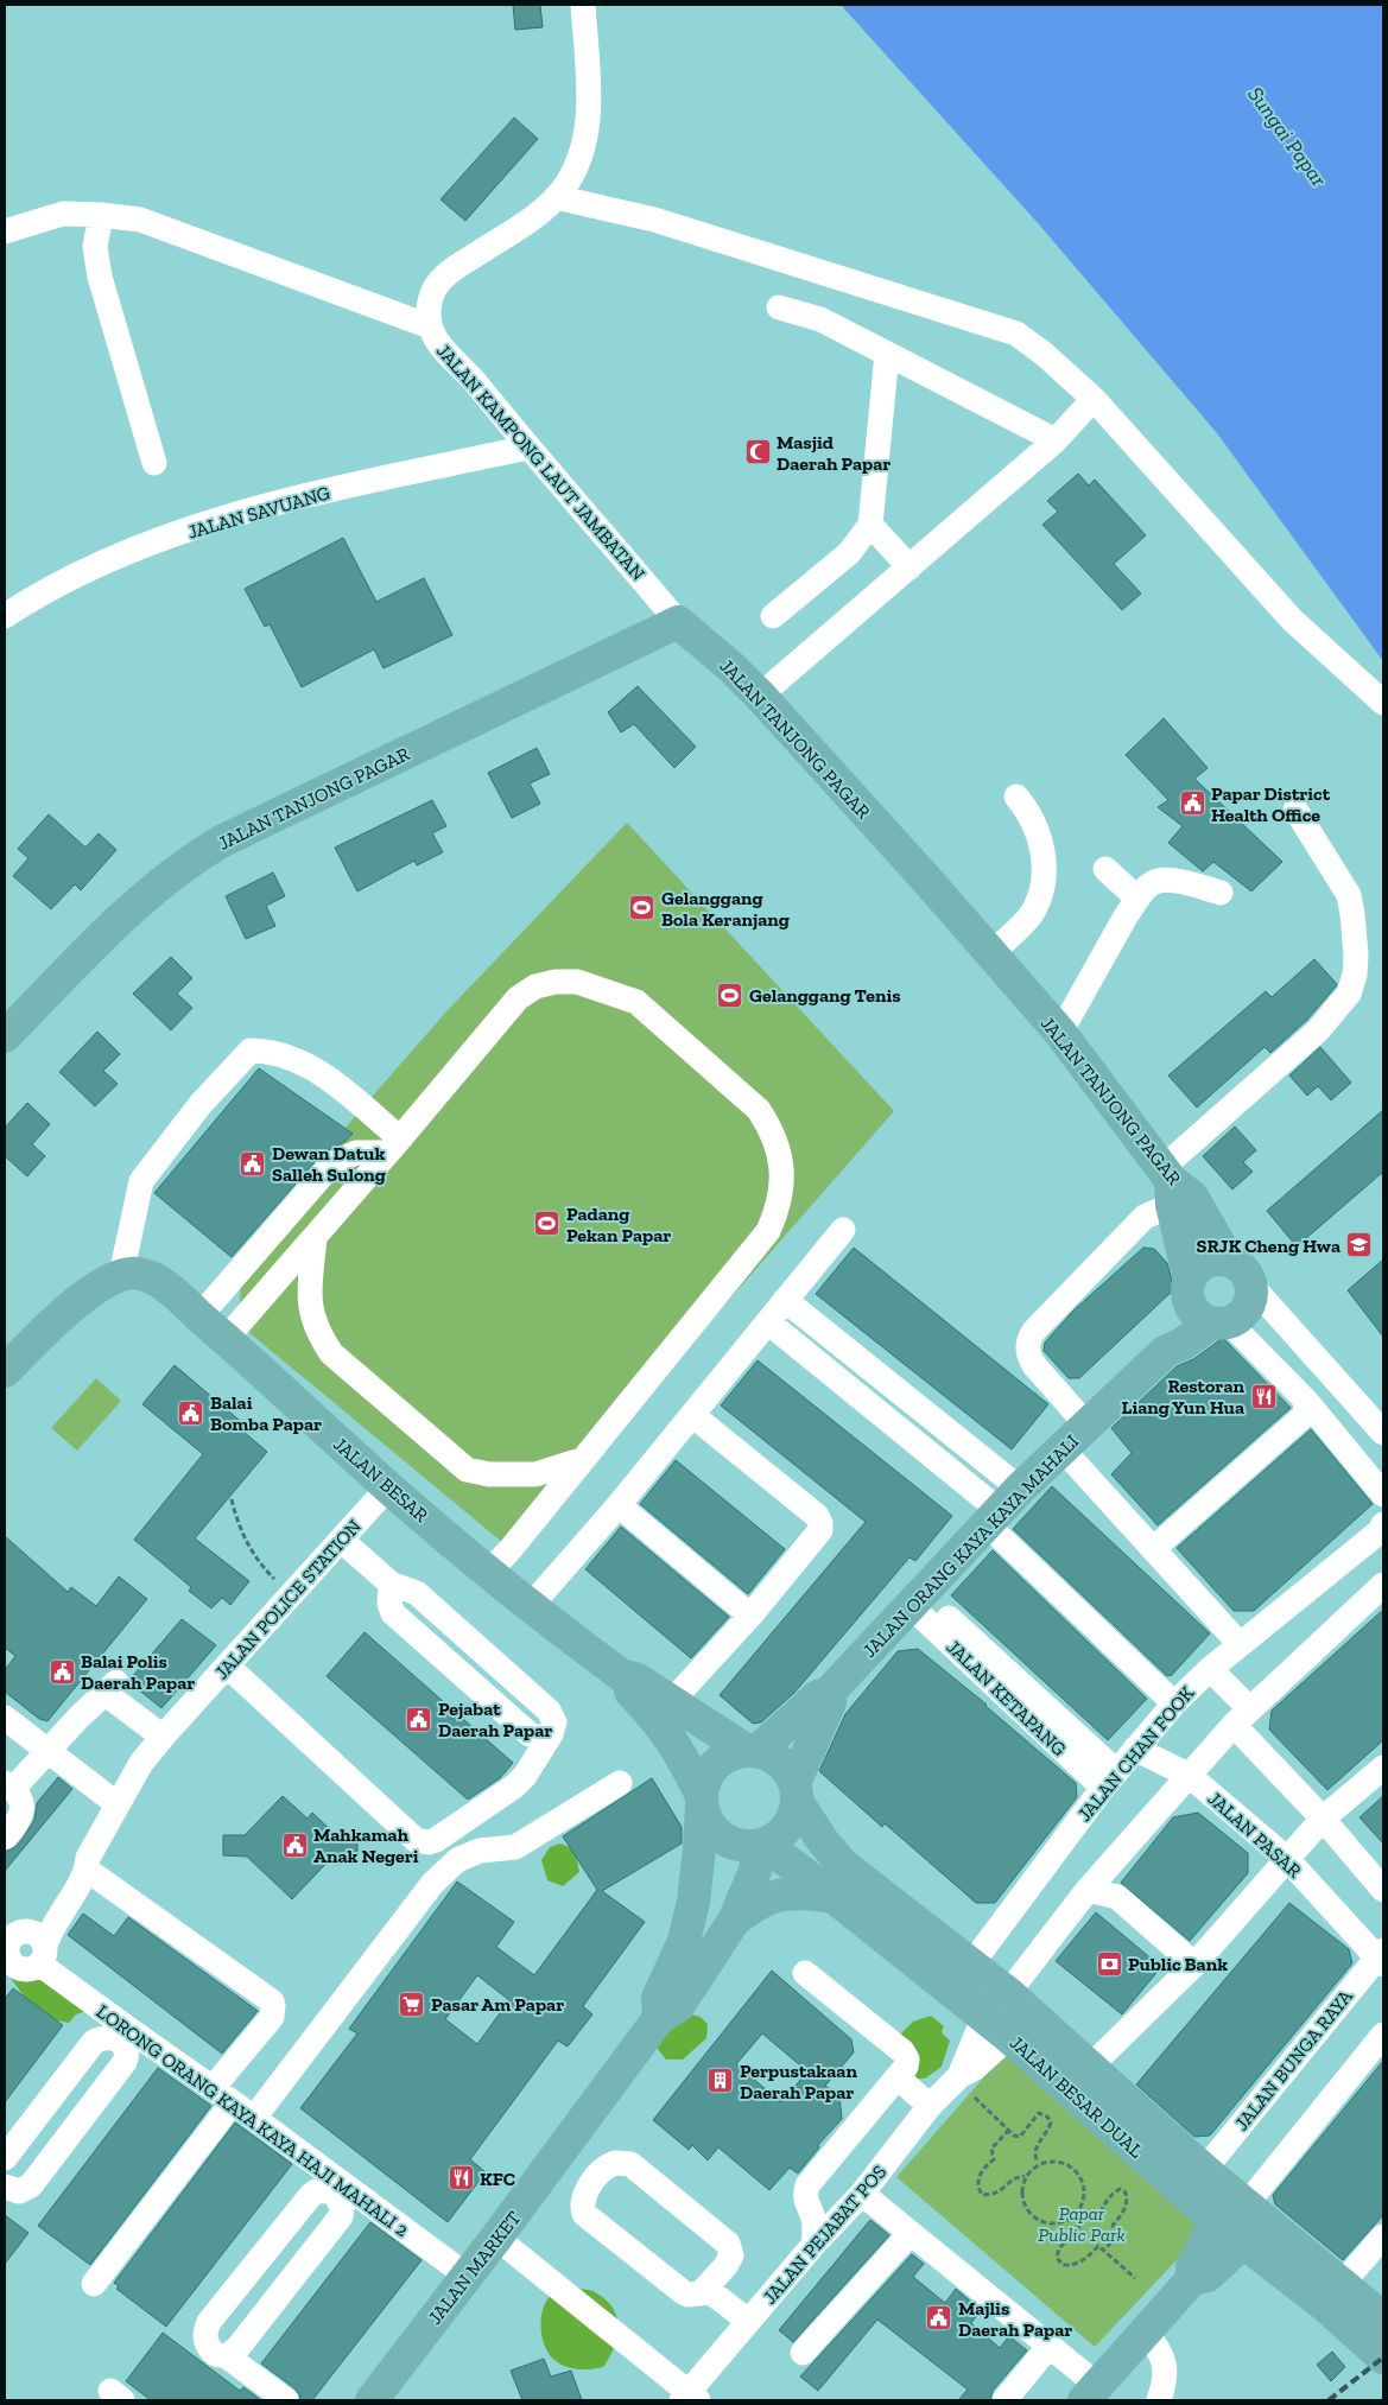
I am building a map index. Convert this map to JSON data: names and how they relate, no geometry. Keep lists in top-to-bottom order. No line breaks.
{"streets":{"main road":["JALAN TANJONG PAGAR","JALAN BESAR","JALAN ORANG KAYA KAYA MAHALI","JALAN BESAR DUAL","JALAN MARKET"],"street":["JALAN KAMPONG LAUT JAMBATAN","JALAN SAVUANG","JALAN POLICE STATION","JALAN KETAPANG","JALAN CHAN FOOK","JALAN PASAR","JALAN BUNGA RAYA","LORONG ORANG KAYA KAYA HAJI MAHALI 2","JALAN PEJABAT POS"]},"crossings":[["JALAN KAMPONG LAUT JAMBATAN","JALAN SAVUANG"],["JALAN KAMPONG LAUT JAMBATAN","JALAN TANJONG PAGAR"],["JALAN TANJONG PAGAR","JALAN ORANG KAYA KAYA MAHALI"],["JALAN BESAR","JALAN ORANG KAYA KAYA MAHALI"],["JALAN BESAR","JALAN POLICE STATION"],["JALAN BESAR","JALAN BESAR DUAL"],["JALAN BESAR","JALAN MARKET"],["JALAN ORANG KAYA KAYA MAHALI","JALAN KETAPANG"],["JALAN ORANG KAYA KAYA MAHALI","JALAN BESAR DUAL"],["JALAN ORANG KAYA KAYA MAHALI","JALAN MARKET"],["JALAN POLICE STATION","LORONG ORANG KAYA KAYA HAJI MAHALI 2"],["JALAN KETAPANG","JALAN CHAN FOOK"],["JALAN CHAN FOOK","JALAN PASAR"],["JALAN CHAN FOOK","JALAN BESAR DUAL"],["JALAN PASAR","JALAN BUNGA RAYA"],["JALAN BUNGA RAYA","JALAN BESAR DUAL"],["JALAN BESAR DUAL","JALAN PEJABAT POS"],["JALAN BESAR DUAL","JALAN MARKET"],["LORONG ORANG KAYA KAYA HAJI MAHALI 2","JALAN MARKET"]],"water":["Sungai Papar"],"parks":["Papar Public Park"],"places":{"mosque":["Masjid Daerah Papar"],"public building":["Papar District Health Office","Dewan Datuk Salleh Sulong","Balai Bomba Papar","Balai Polis Daerah Papar","Pejabat Daerah Papar","Mahkamah Anak Negeri","Majlis Daerah Papar"],"sports":["Gelanggang Bola Keranjang","Gelanggang Tenis","Padang Pekan Papar"],"school or university":["SRJK Cheng Hwa"],"restaurant":["Restoran Liang Yun Hua","KFC"],"bank":["Public Bank"],"supermarket":["Pasar Am Papar"],"building":["Perpustakaan Daerah Papar"]}}
